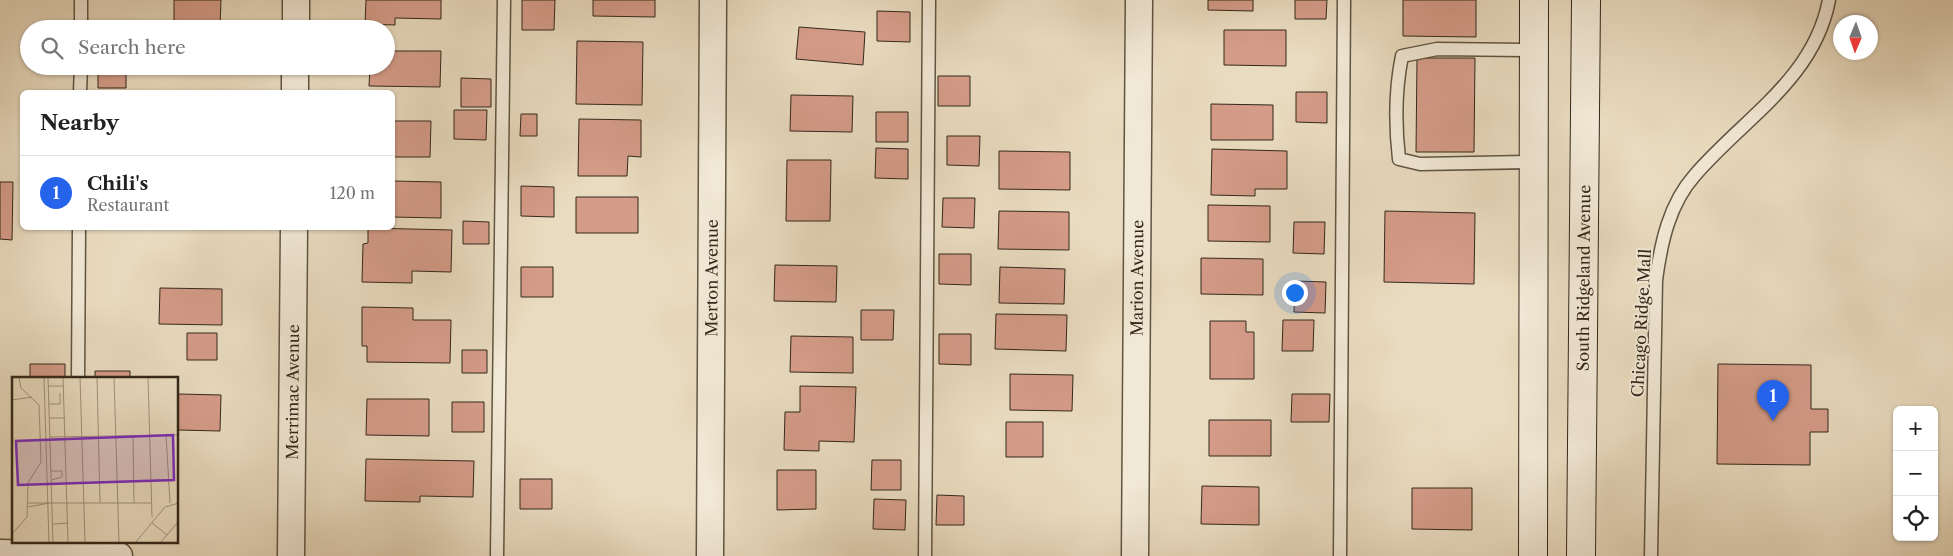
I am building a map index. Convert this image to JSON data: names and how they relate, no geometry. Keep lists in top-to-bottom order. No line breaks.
{"streets":{"main road":["South Ridgeland Avenue"],"street":["Merton Avenue","Marion Avenue","Merrimac Avenue"],"lane":["Chicago Ridge Mall"]},"north":"bottom","page":{"search":"Search here","heading":"Nearby","list":[{"mark":"1","name":"Chili's","note":"Restaurant","value":"120 m"}],"pins":"1","map_buttons":["+","−"]}}
